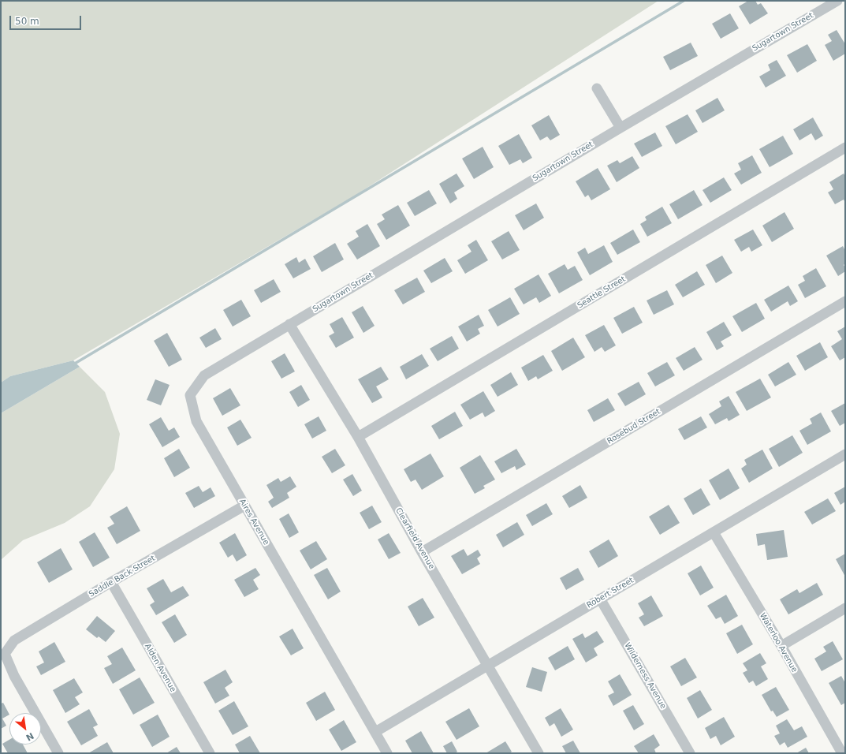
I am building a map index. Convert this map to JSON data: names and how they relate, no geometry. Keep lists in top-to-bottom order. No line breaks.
{"streets":{"street":["Sugartown Street","Seattle Street","Rosebud Street","Aires Avenue","Clearfield Avenue","Saddle Back Street","Robert Street","Waterloo Avenue","Alden Avenue","Wilderness Avenue"]},"crossings":[["Sugartown Street","Aires Avenue"],["Sugartown Street","Clearfield Avenue"],["Seattle Street","Clearfield Avenue"],["Rosebud Street","Clearfield Avenue"],["Aires Avenue","Clearfield Avenue"],["Aires Avenue","Saddle Back Street"],["Aires Avenue","Robert Street"],["Clearfield Avenue","Robert Street"],["Saddle Back Street","Alden Avenue"],["Robert Street","Waterloo Avenue"],["Robert Street","Wilderness Avenue"]],"scale_bar":"50 m","north":"bottom right"}
